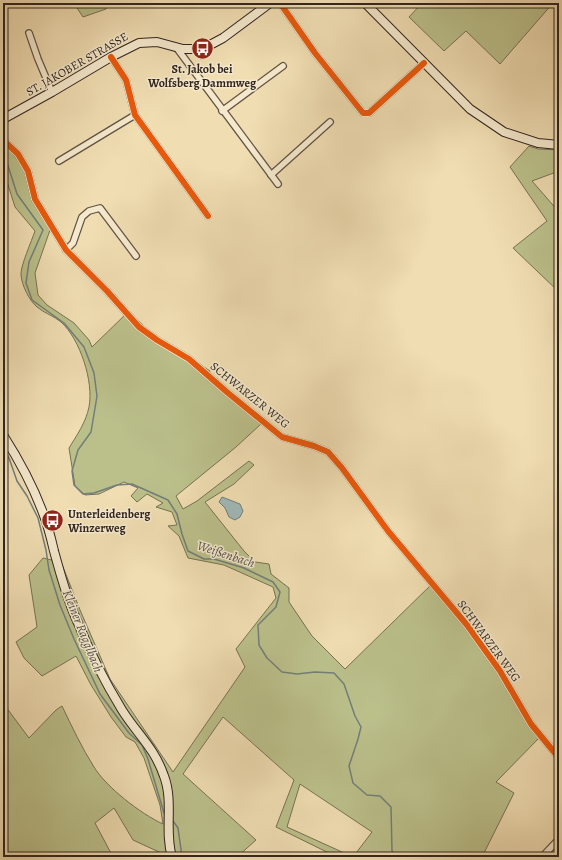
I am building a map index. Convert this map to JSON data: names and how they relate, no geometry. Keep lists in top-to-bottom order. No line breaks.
{"streets":{"main road":["ST. JAKOBER STRASSE"],"street":["SCHWARZER WEG"]},"water":["Weißenbach","Kleiner Ragglbach"],"places":{"bus stop":["St. Jakob bei Wolfsberg Dammweg","Unterleidenberg Winzerweg"]}}
